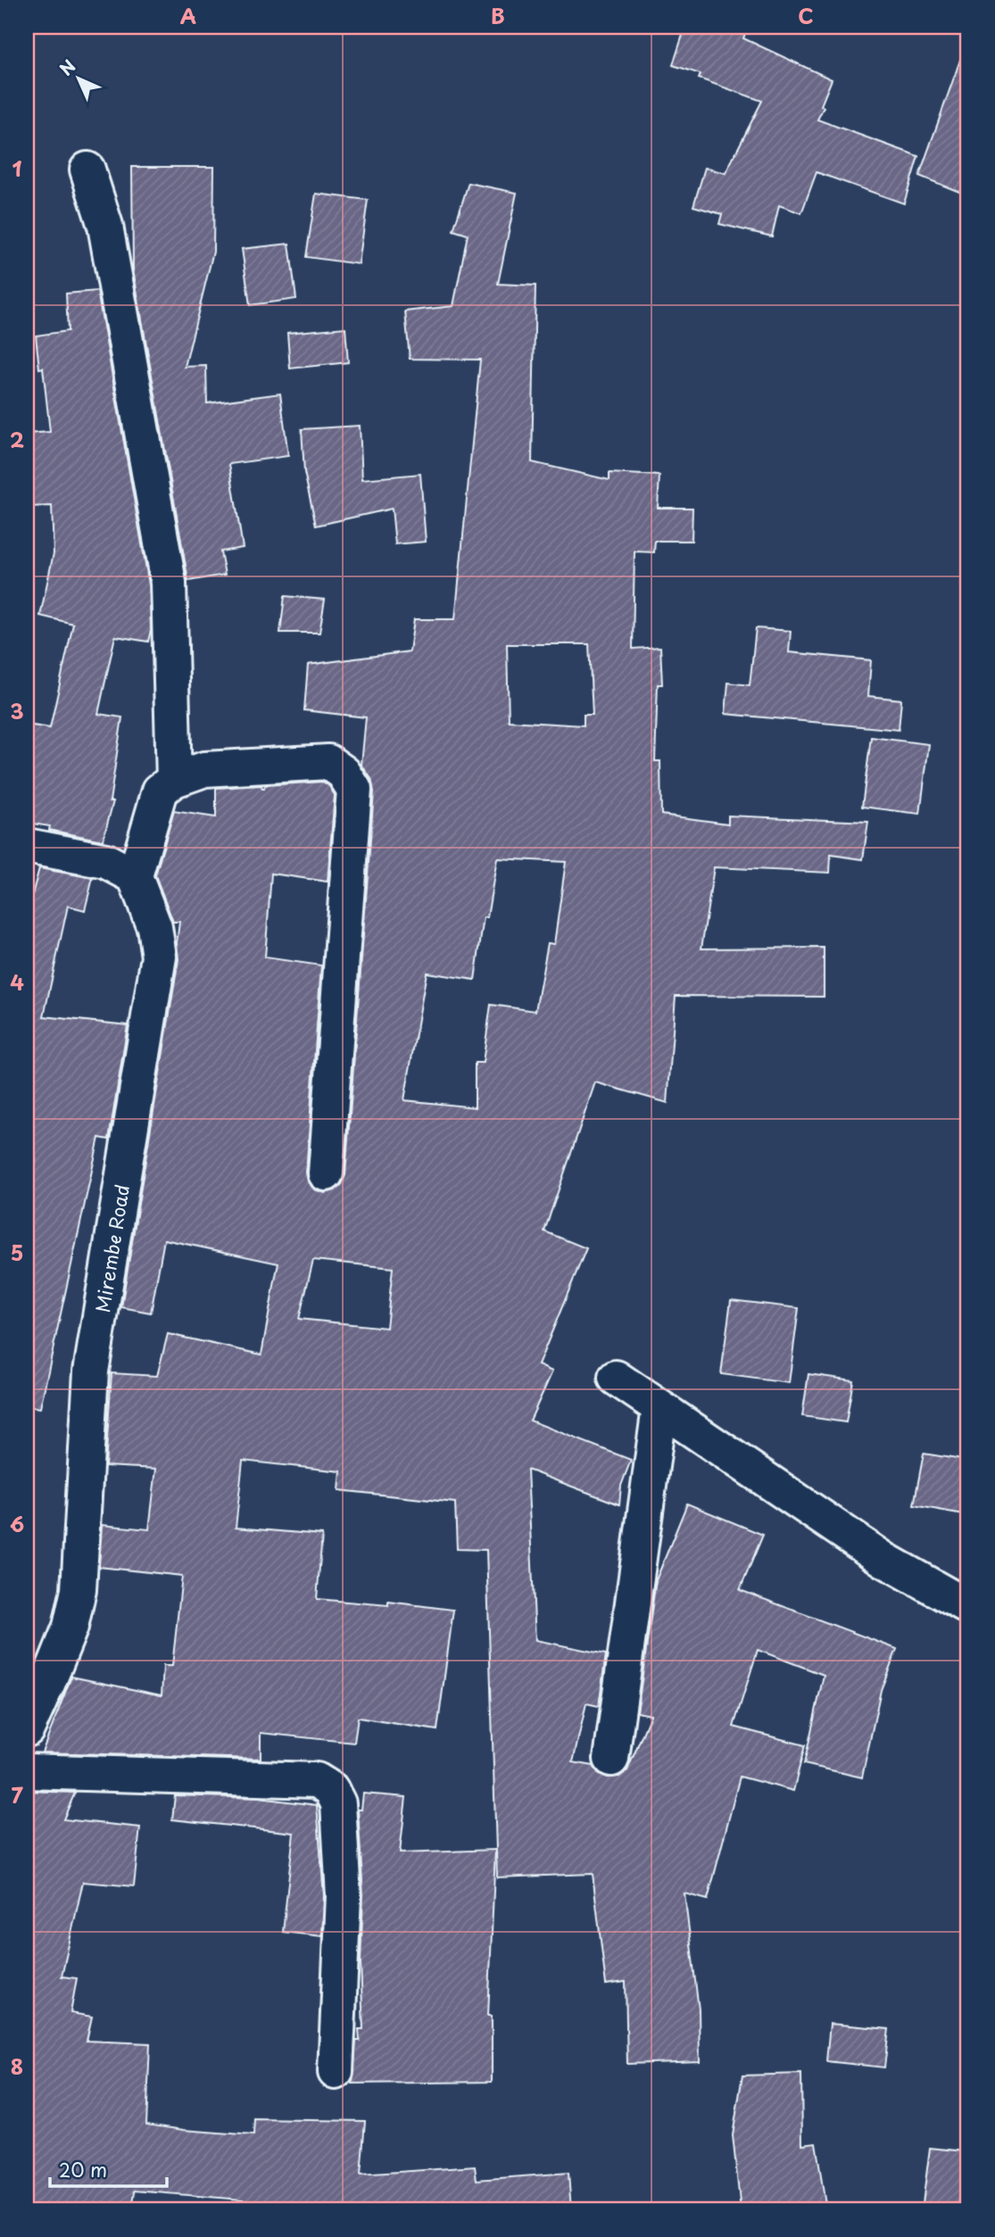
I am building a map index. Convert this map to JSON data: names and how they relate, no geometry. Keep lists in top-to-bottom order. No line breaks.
{"streets":{"street":["Mirembe Road"]},"scale_bar":"20 m","north":"top left","grid":{"columns":["A","B","C"],"rows":["1","2","3","4","5","6","7","8"]}}
